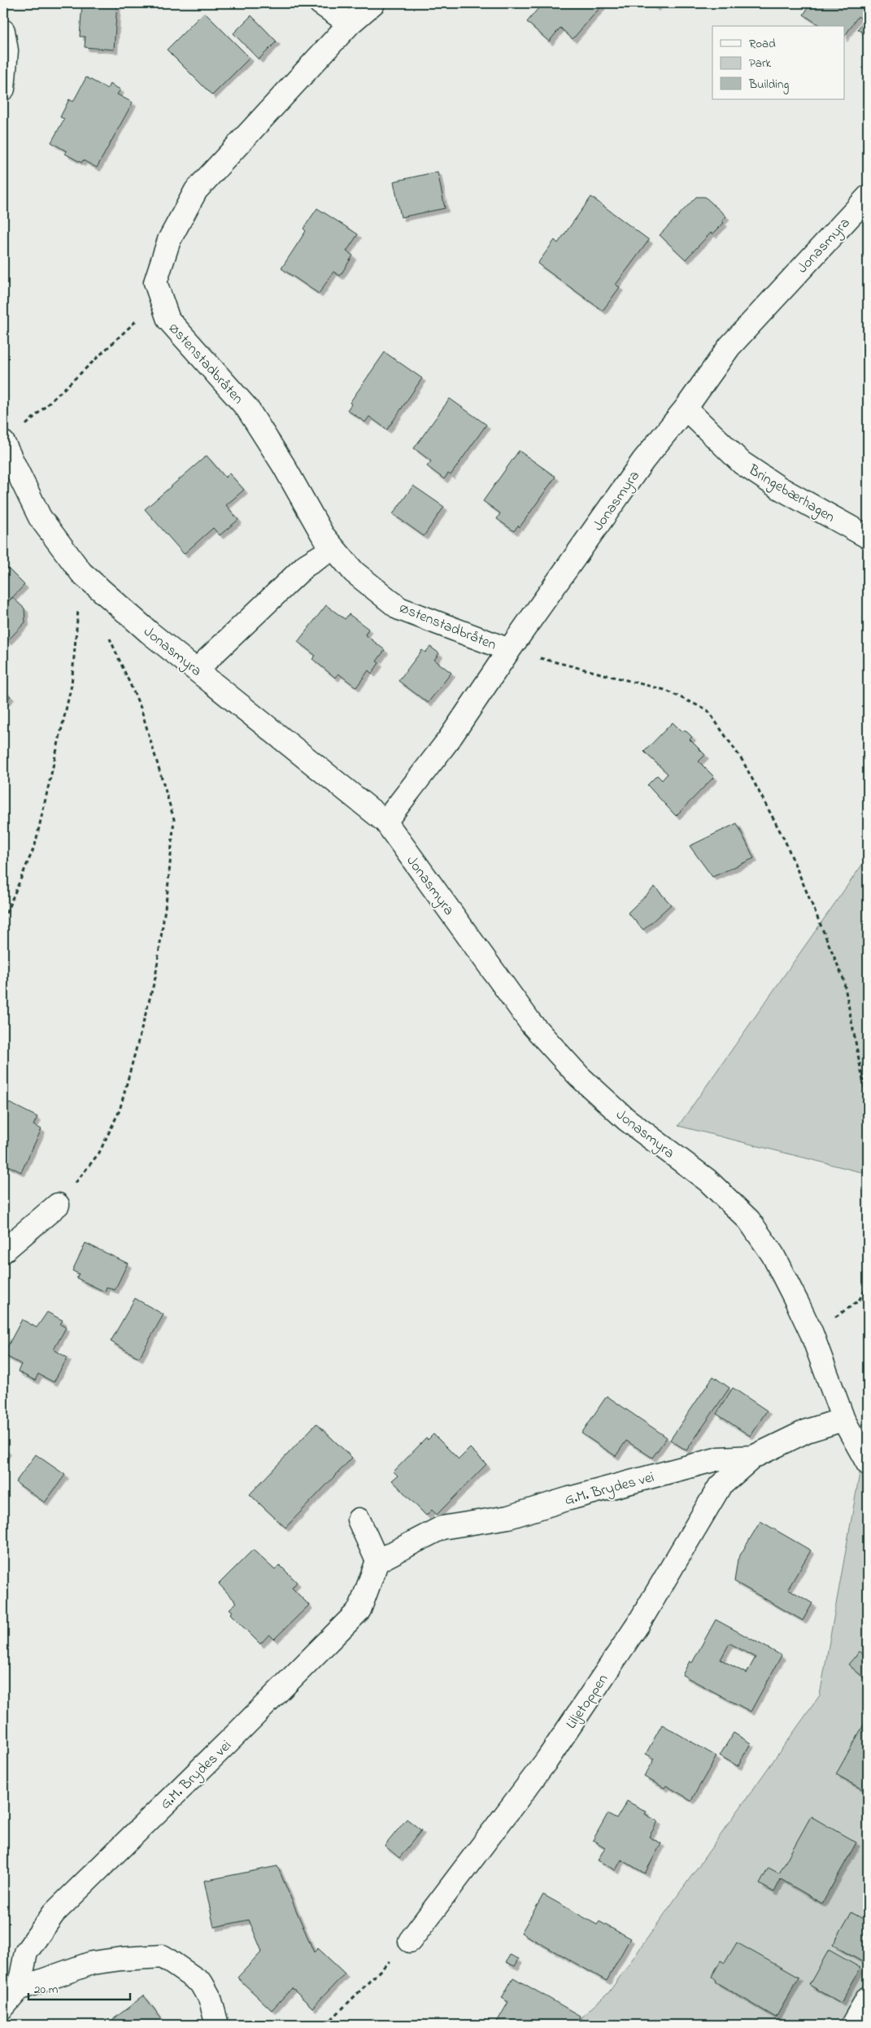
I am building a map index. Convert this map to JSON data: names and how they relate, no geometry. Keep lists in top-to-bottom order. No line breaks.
{"streets":{"street":["Jonasmyra","Østenstadbråten","Bringebærhagen","G.M. Brydes vei","Liljetoppen"]},"crossings":[["Jonasmyra","Østenstadbråten"],["Jonasmyra","Bringebærhagen"],["Jonasmyra","G.M. Brydes vei"],["G.M. Brydes vei","Liljetoppen"]],"legend":["Road","Park","Building"],"scale_bar":"20 m"}
